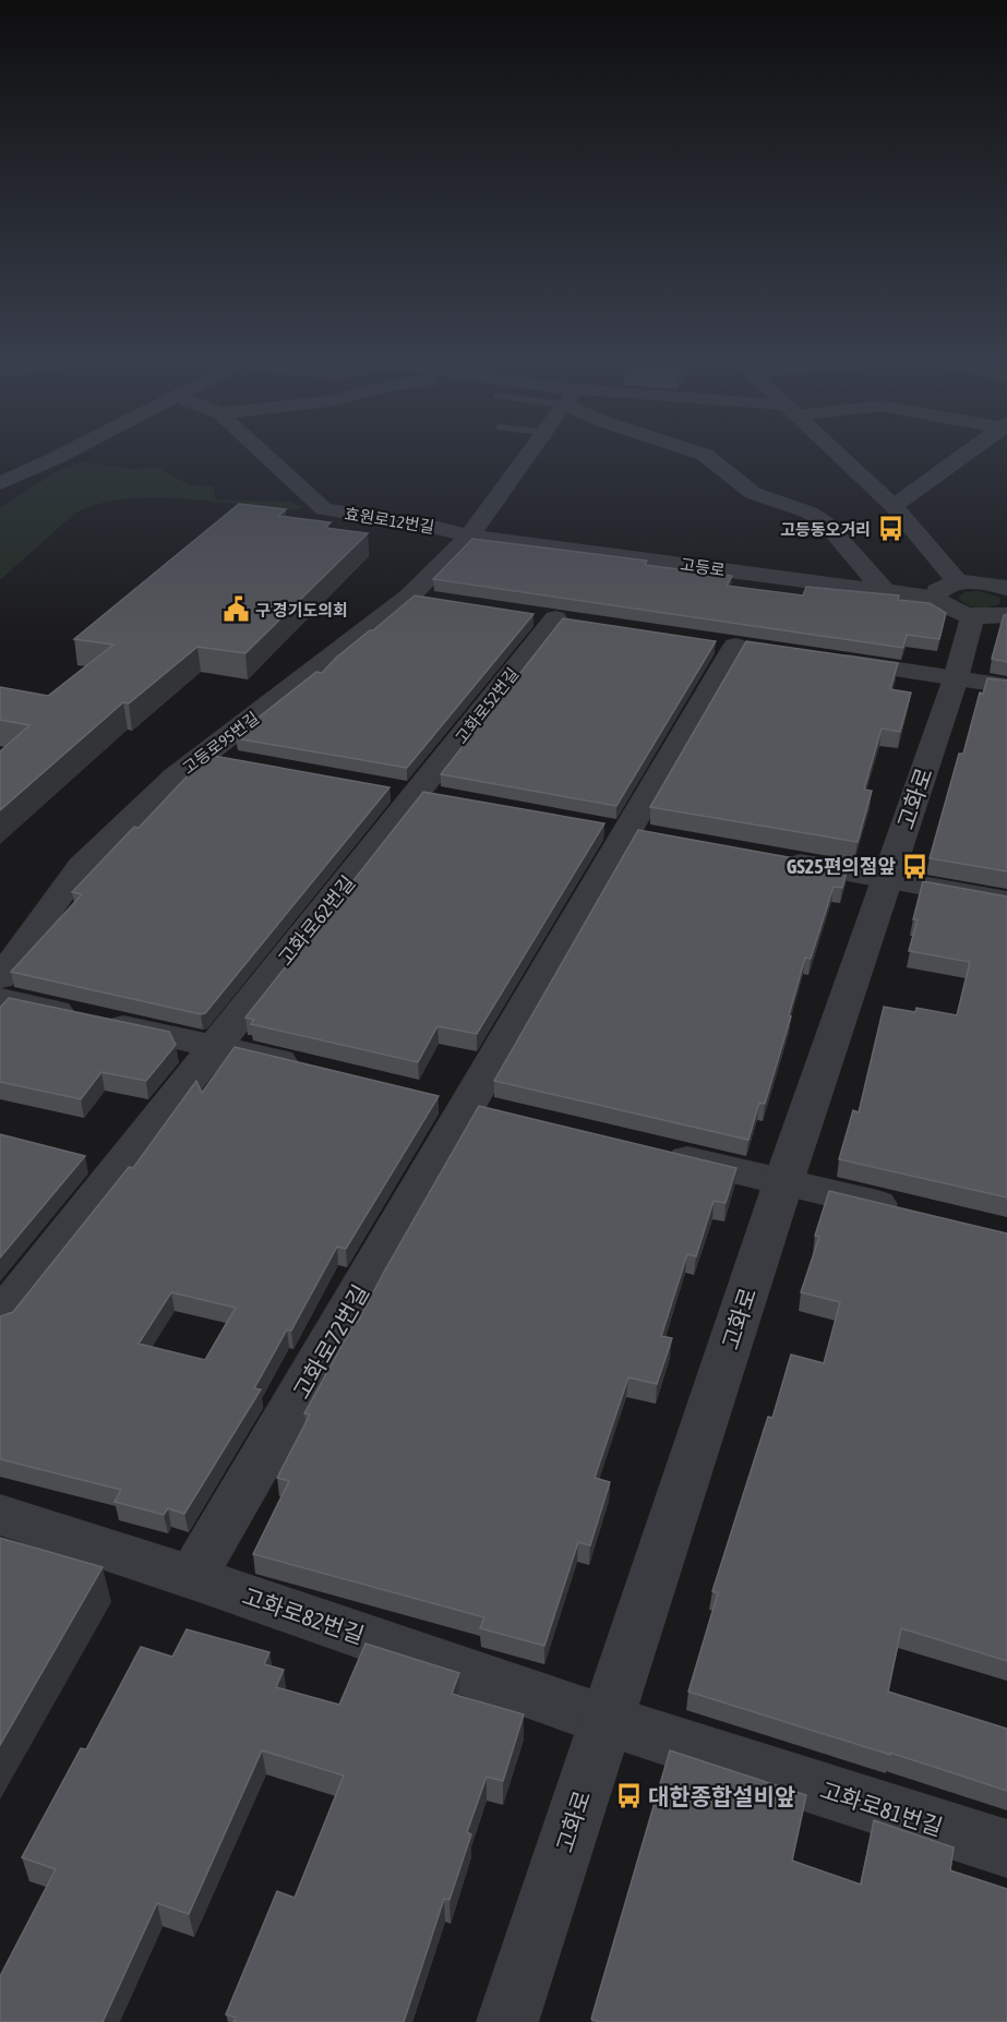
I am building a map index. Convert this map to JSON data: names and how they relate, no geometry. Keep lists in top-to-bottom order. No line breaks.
{"streets":{"street":["효원로12번길","고등로","고화로52번길","고등로95번길","고화로","고화로62번길","고화로72번길","고화로82번길","고화로81번길"]},"crossings":[["효원로12번길","고등로"],["효원로12번길","고등로95번길"],["고등로","고등로95번길"],["고등로","고화로"],["고화로52번길","고화로62번길"],["고화로","고화로82번길"],["고화로","고화로81번길"],["고화로72번길","고화로82번길"],["고화로82번길","고화로81번길"]],"places":{"bus stop":["고등동오거리","GS25편의점앞","대한종합설비앞"],"public building":["구 경기도의회"]}}
